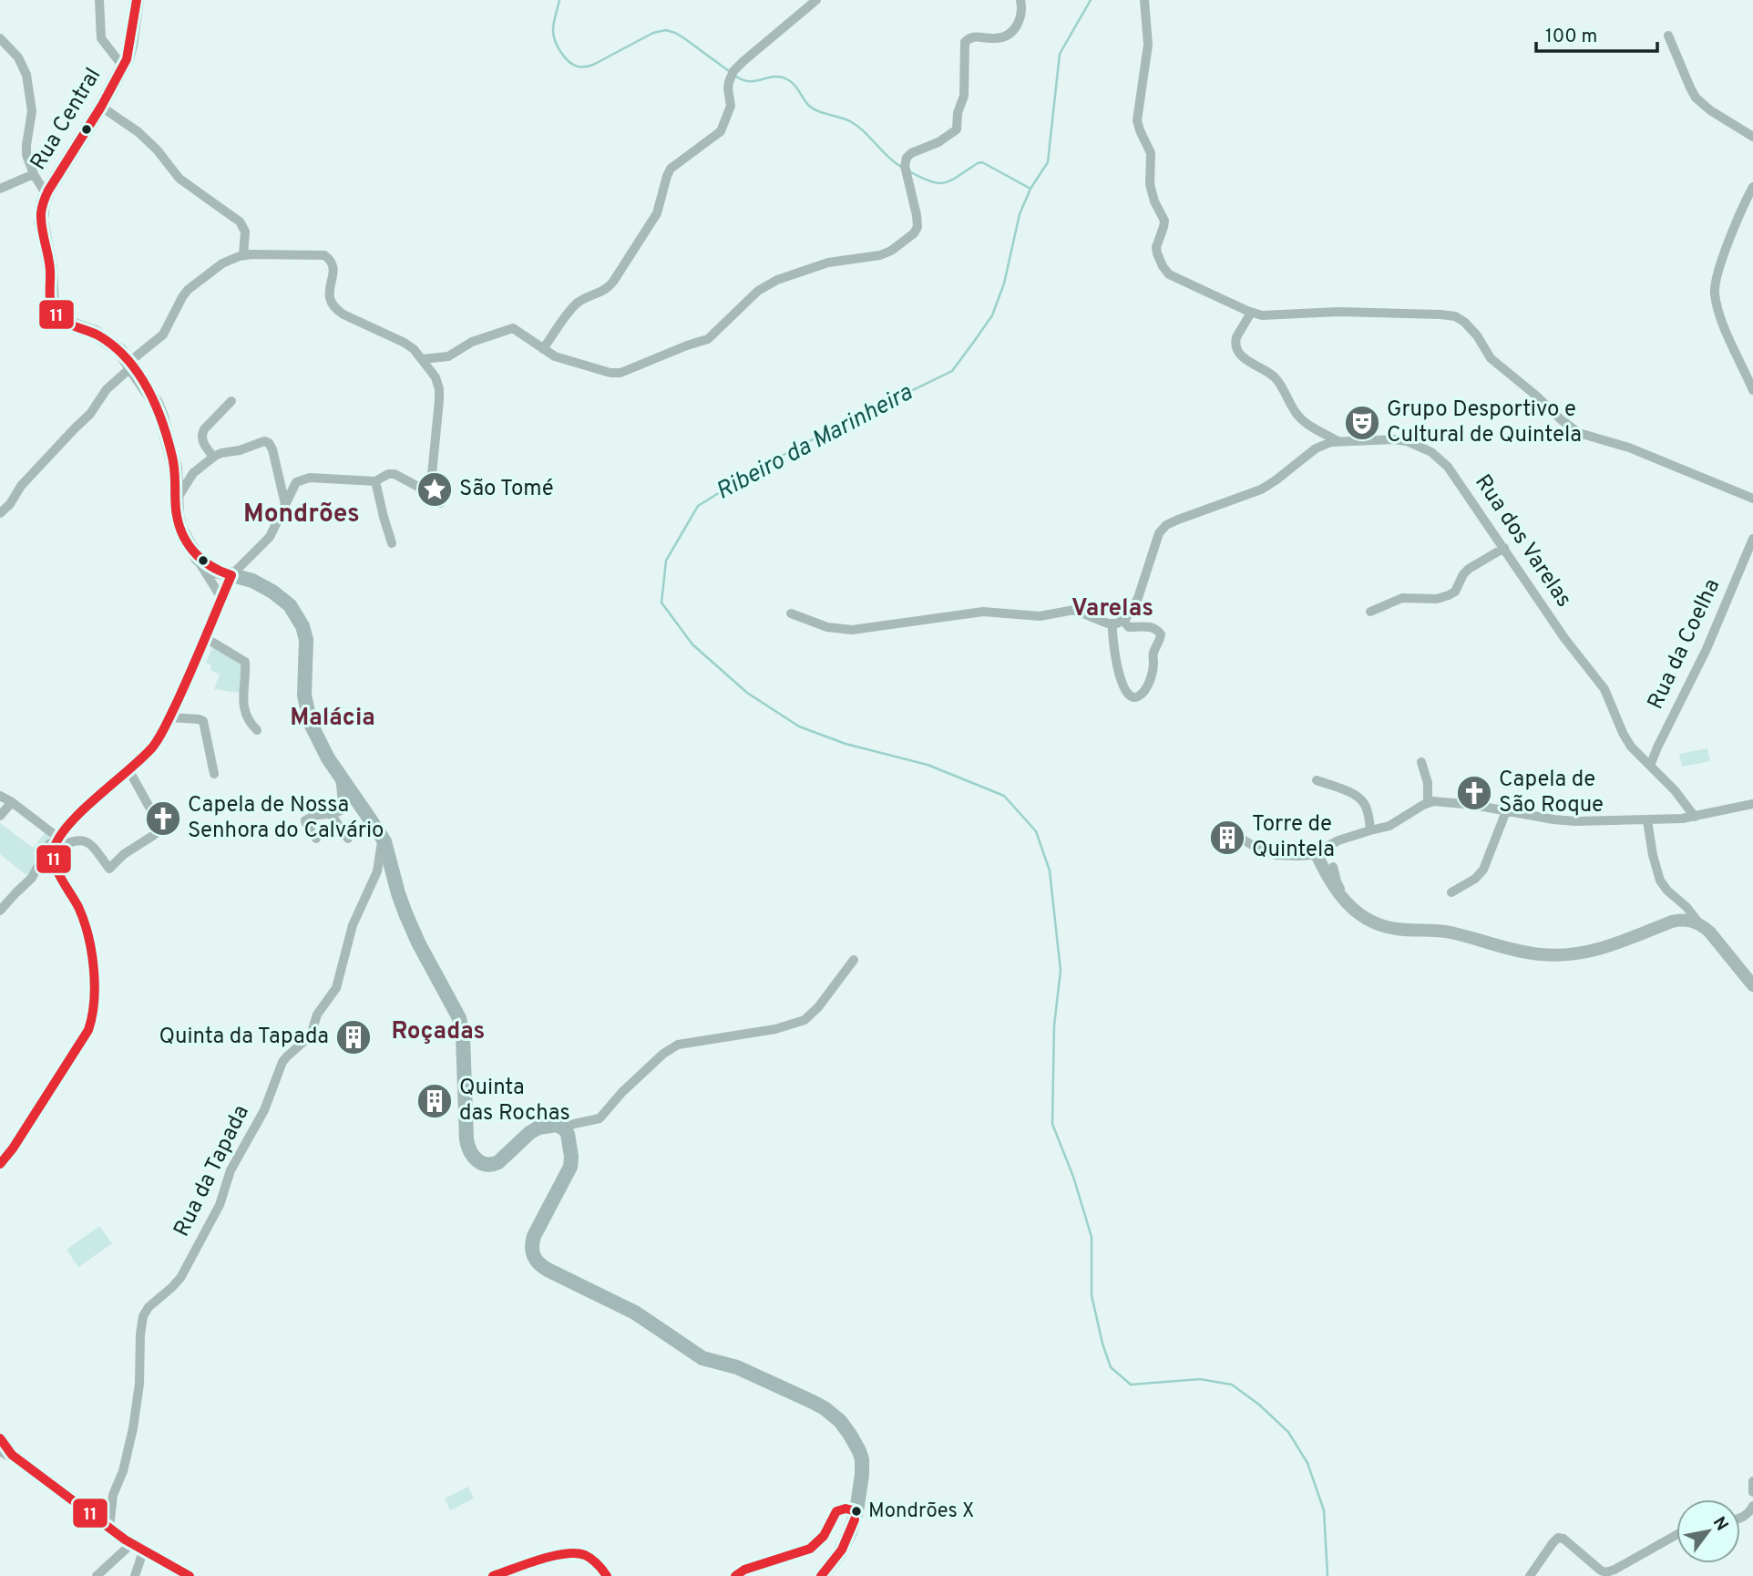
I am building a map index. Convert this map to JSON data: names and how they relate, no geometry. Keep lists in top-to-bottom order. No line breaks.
{"streets":{"main road":["Rua Central"],"street":["Rua dos Varelas","Rua da Coelha","Rua da Tapada"]},"crossings":[["Rua dos Varelas","Rua da Coelha"]],"districts":["Mondrões","Varelas","Malácia","Roçadas"],"water":["Ribeiro da Marinheira"],"places":{"theatre":["Grupo Desportivo e Cultural de Quintela"],"place":["São Tomé"],"church":["Capela de São Roque","Capela de Nossa Senhora do Calvário"],"building":["Torre de Quintela","Quinta da Tapada","Quinta das Rochas"],"other":["Mondrões X"]},"lines":["transit line 11"],"scale_bar":"100 m","north":"top right"}
